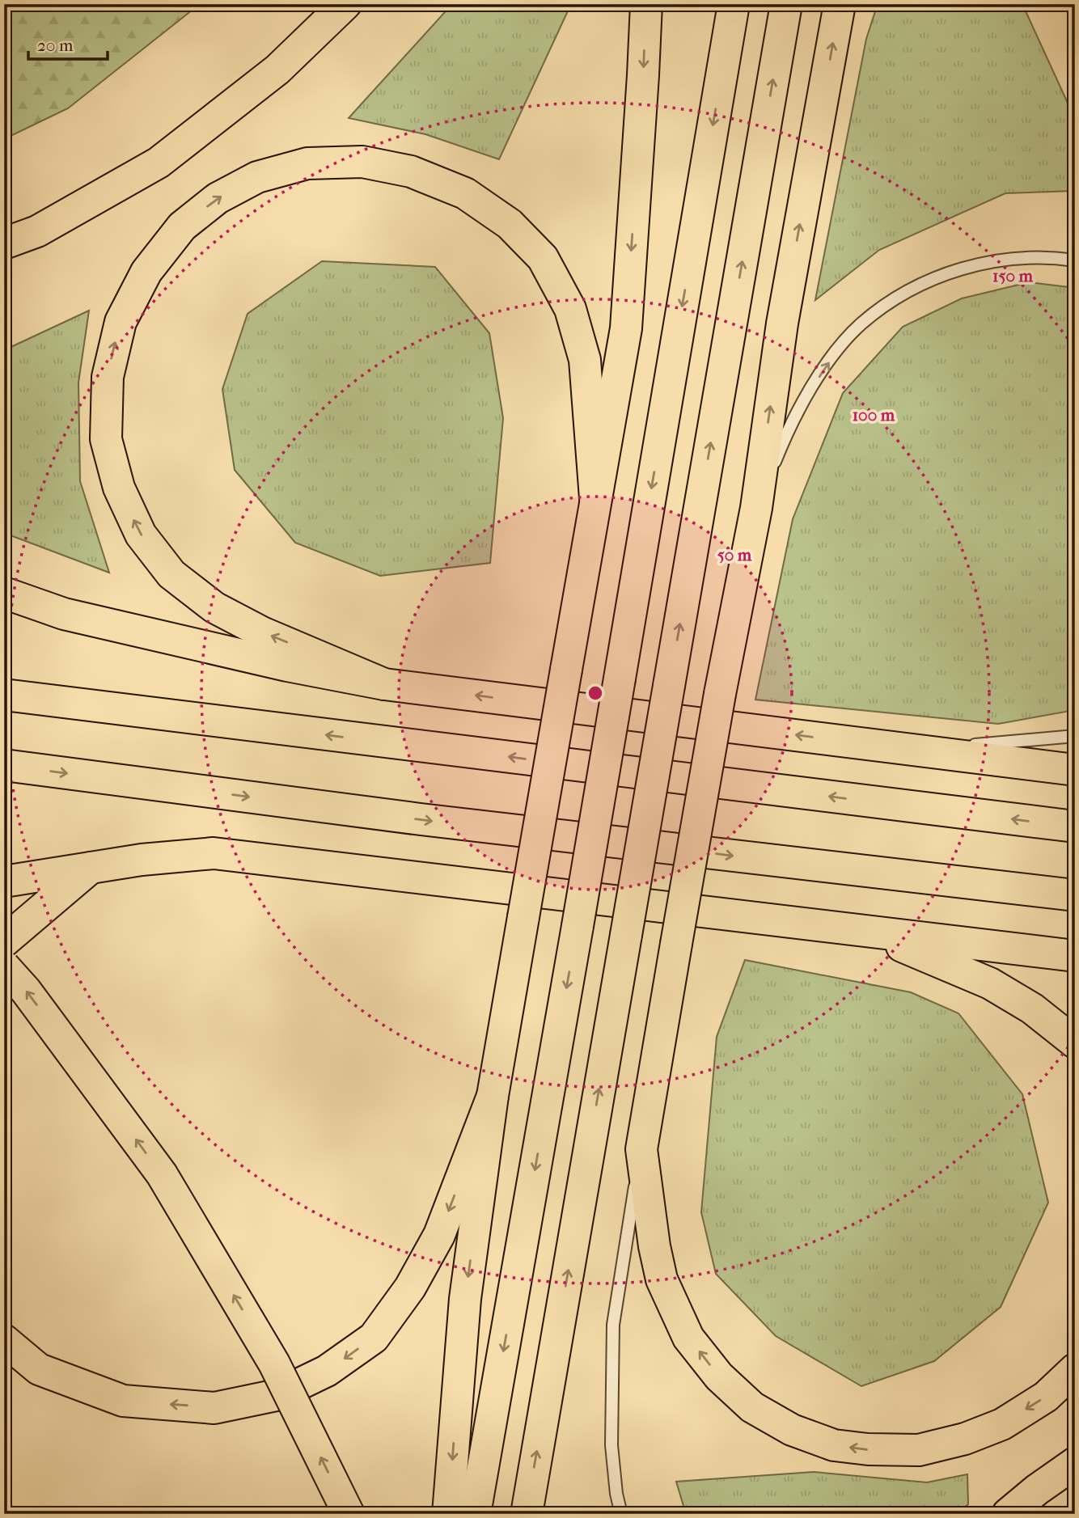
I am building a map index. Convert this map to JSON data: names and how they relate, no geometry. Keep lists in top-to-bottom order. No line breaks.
{"scale_bar":"20 m","rings":["150 m","100 m","50 m"]}
